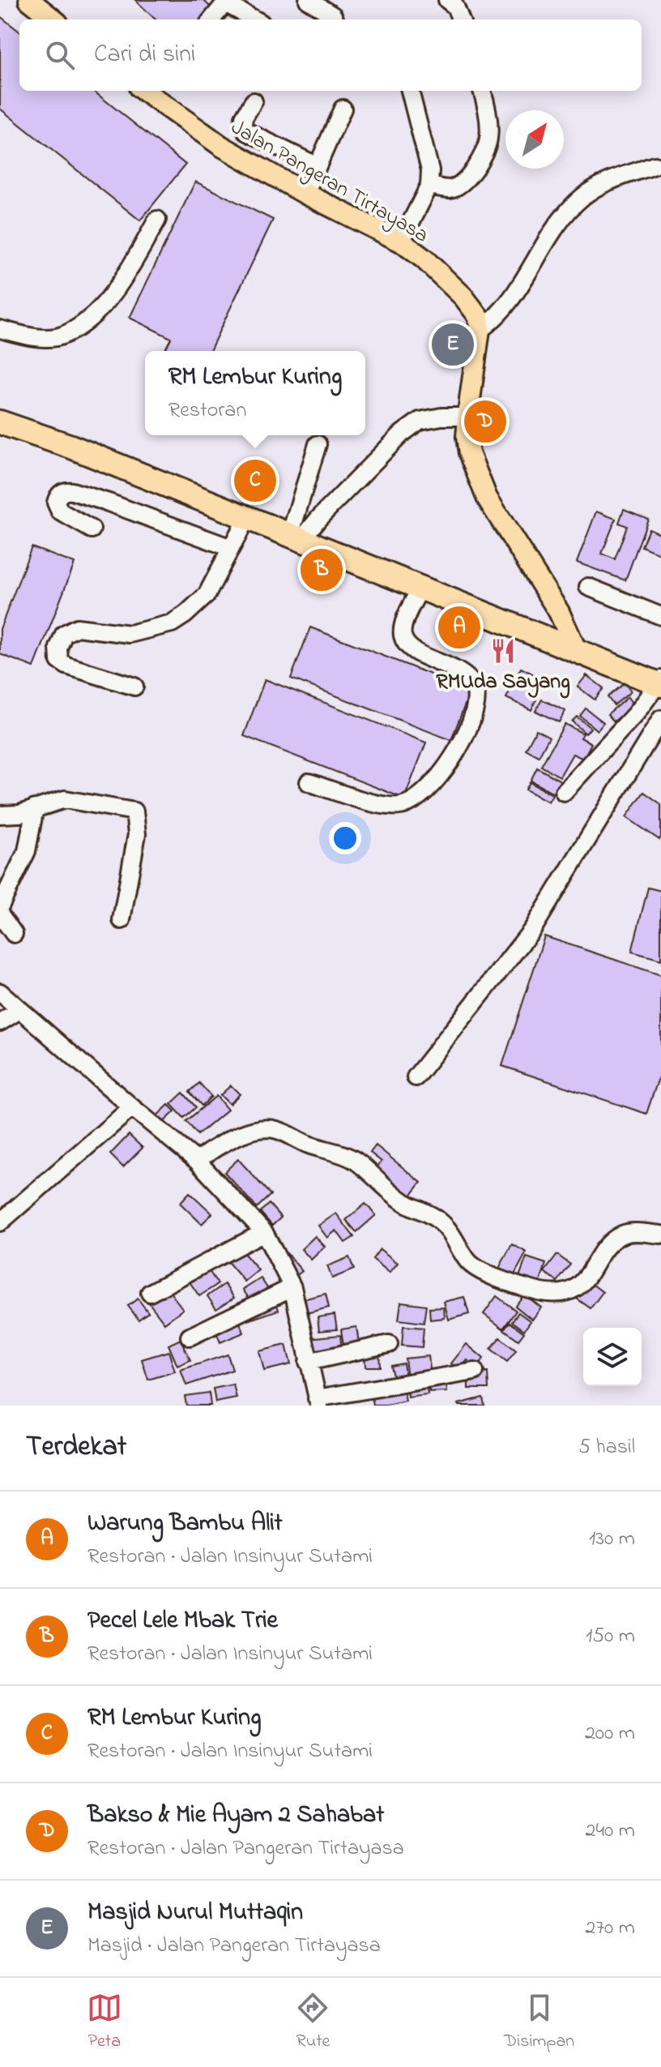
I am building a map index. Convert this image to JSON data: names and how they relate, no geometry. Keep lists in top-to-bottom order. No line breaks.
{"streets":{"main road":["Jalan Pangeran Tirtayasa"]},"places":{"restaurant":["RMUda Sayang"]},"north":"top right","page":{"search":"Cari di sini","pins":["E","D","C","B","A"],"popup":["RM Lembur Kuring","Restoran"],"heading":["Terdekat","5 hasil"],"list":[{"mark":"A","name":"Warung Bambu Alit","note":"Restoran · Jalan Insinyur Sutami","value":"130 m"},{"mark":"B","name":"Pecel Lele Mbak Trie","note":"Restoran · Jalan Insinyur Sutami","value":"150 m"},{"mark":"C","name":"RM Lembur Kuring","note":"Restoran · Jalan Insinyur Sutami","value":"200 m"},{"mark":"D","name":"Bakso & Mie Ayam 2 Sahabat","note":"Restoran · Jalan Pangeran Tirtayasa","value":"240 m"},{"mark":"E","name":"Masjid Nurul Muttaqin","note":"Masjid · Jalan Pangeran Tirtayasa","value":"270 m"}],"nav":["Peta","Rute","Disimpan"]}}
